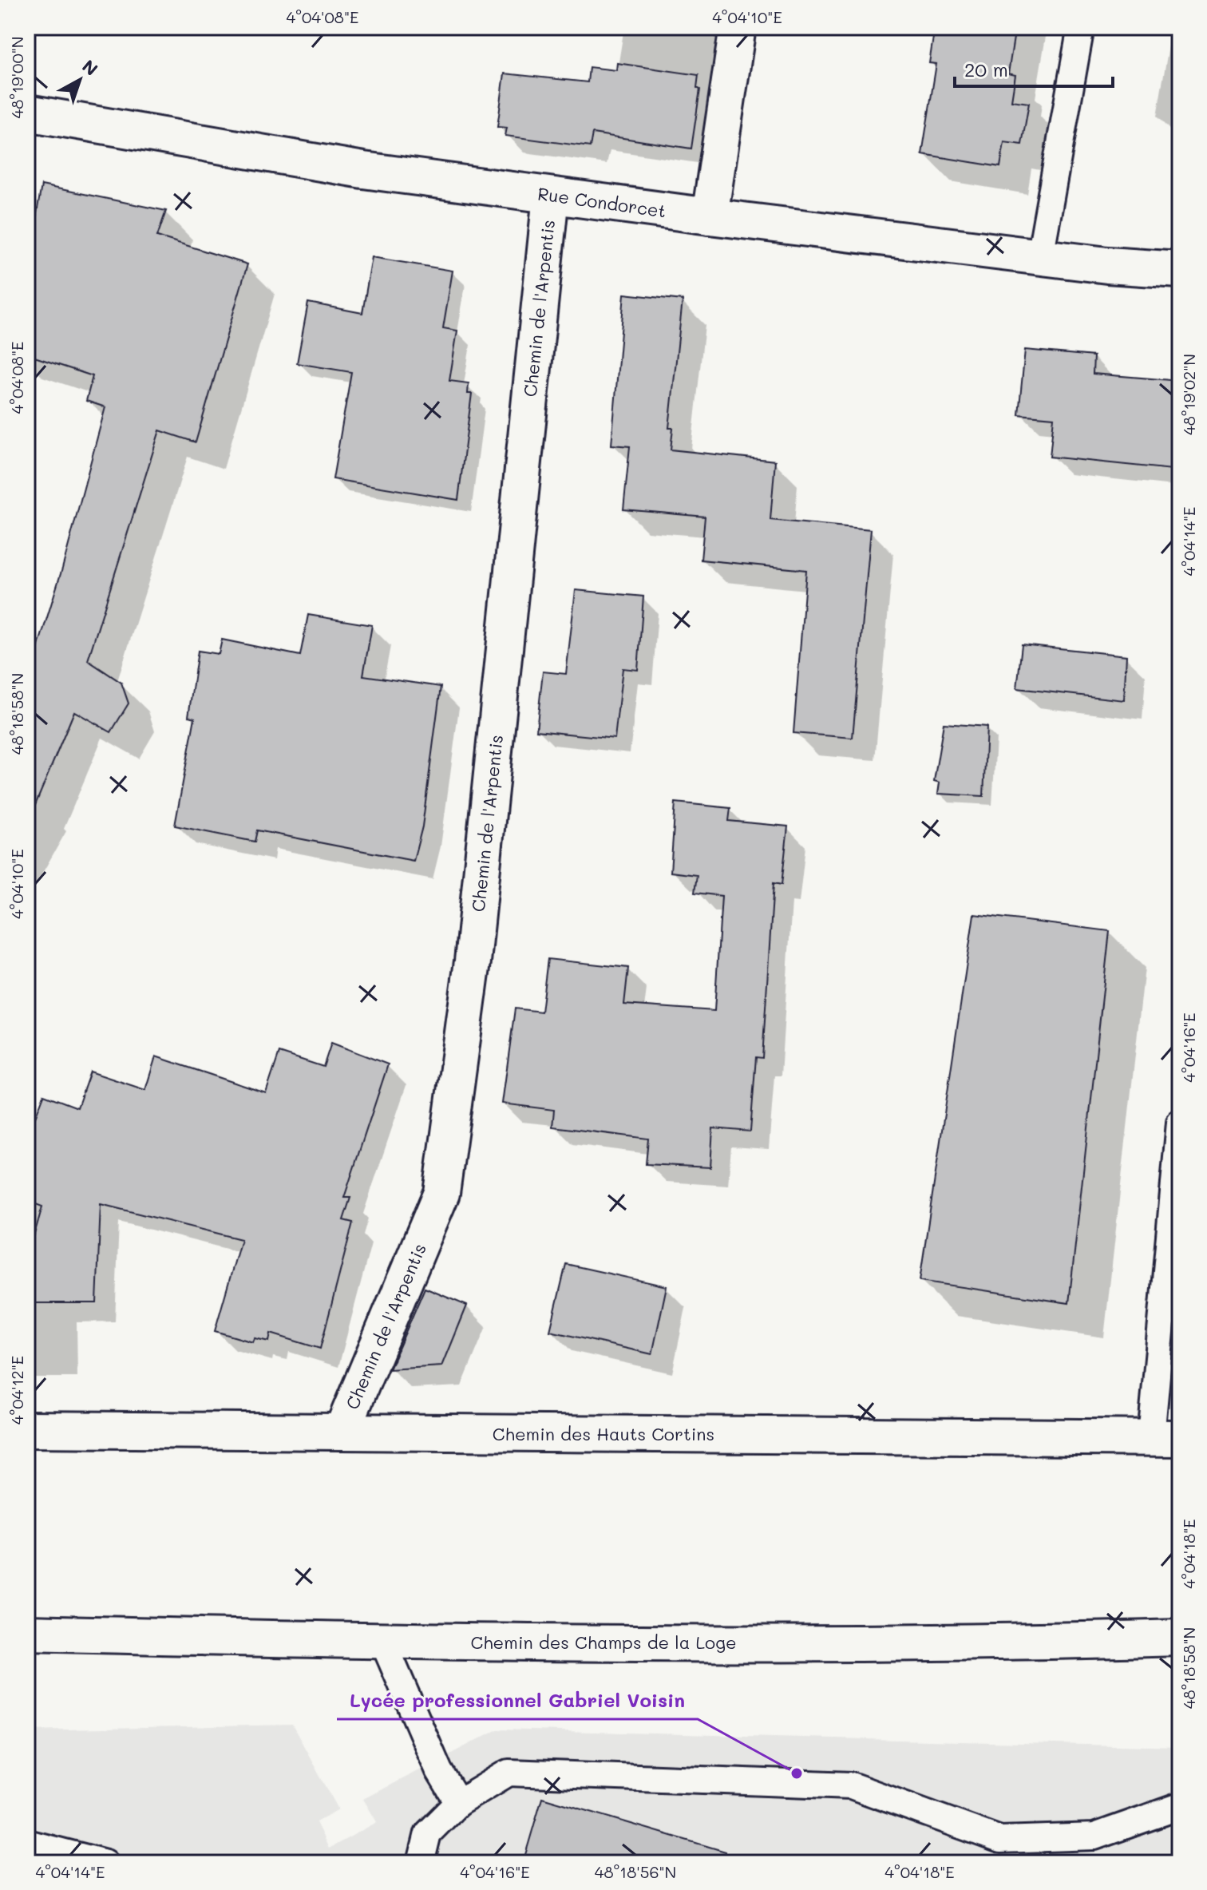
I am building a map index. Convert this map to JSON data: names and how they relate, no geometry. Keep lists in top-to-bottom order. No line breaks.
{"streets":{"street":["Rue Condorcet","Chemin de l'Arpentis","Chemin des Hauts Cortins","Chemin des Champs de la Loge"]},"crossings":[["Rue Condorcet","Chemin de l'Arpentis"],["Chemin de l'Arpentis","Chemin des Hauts Cortins"]],"places":["Lycée professionnel Gabriel Voisin"],"scale_bar":"20 m","north":"top right","coordinates":["4°04'08\"E","4°04'10\"E","48°19'00\"N","48°19'02\"N","4°04'14\"E","48°18'58\"N","4°04'16\"E","4°04'12\"E","4°04'18\"E","48°18'56\"N"]}
